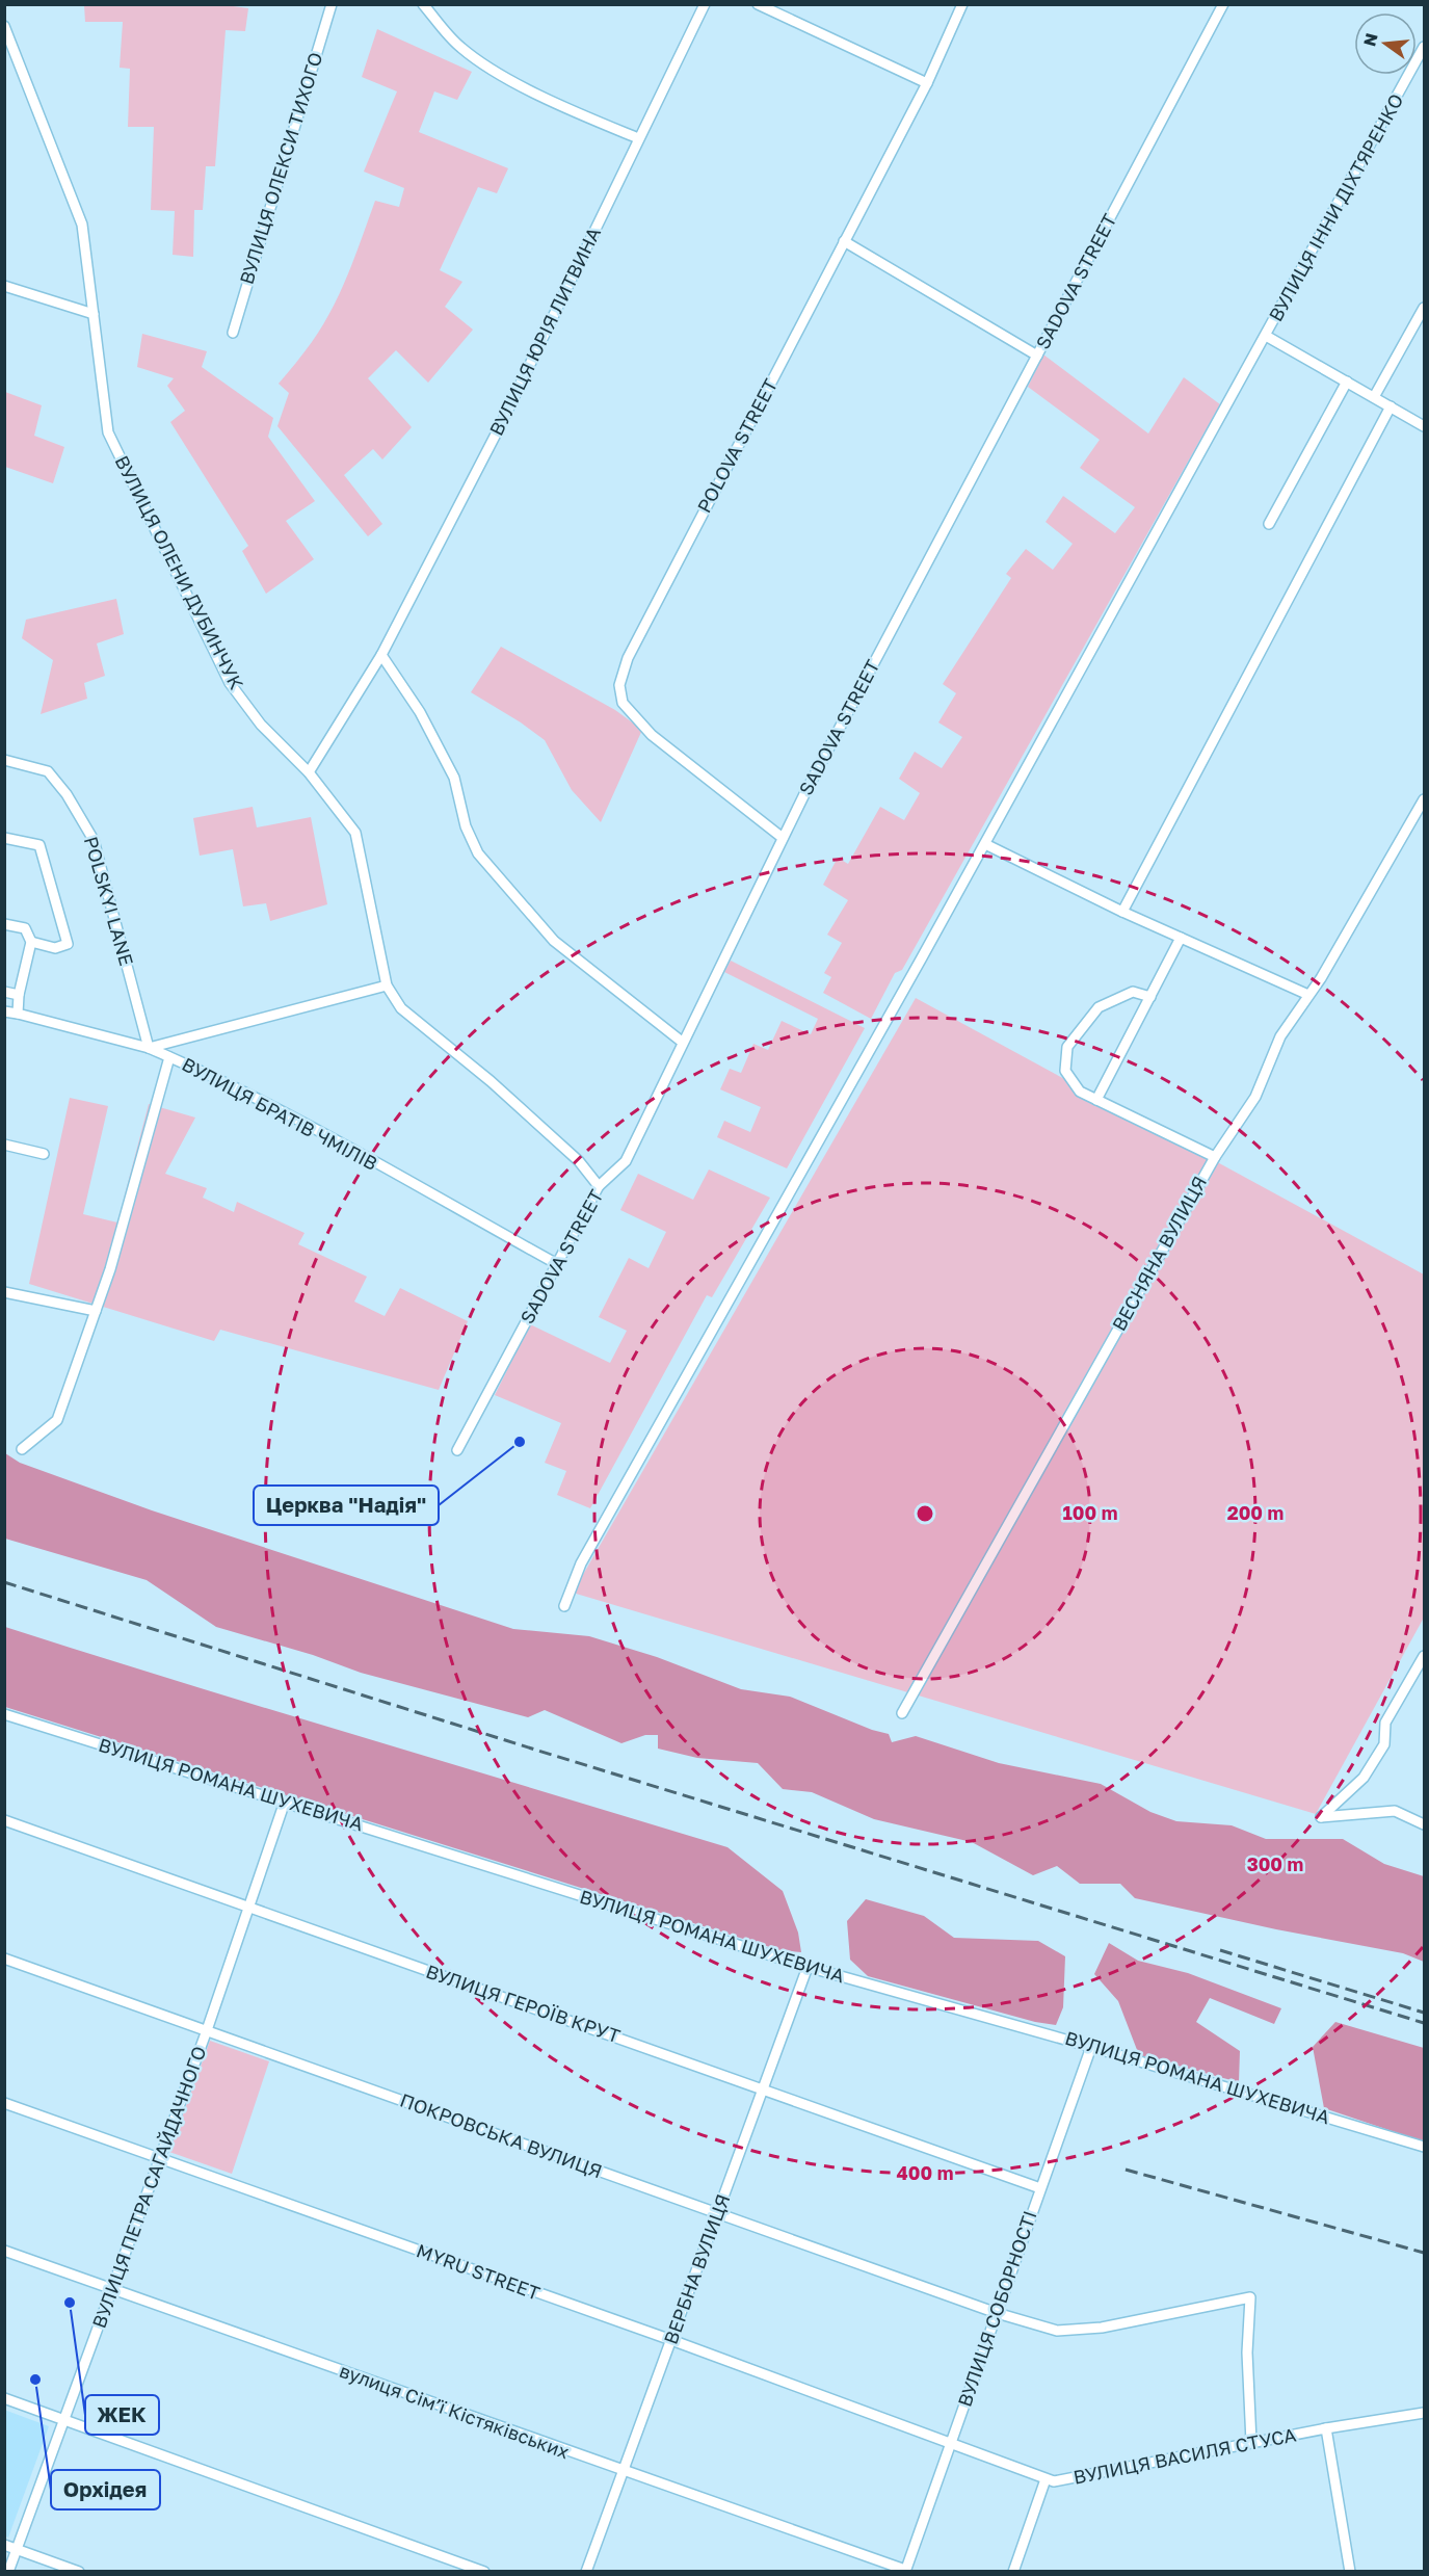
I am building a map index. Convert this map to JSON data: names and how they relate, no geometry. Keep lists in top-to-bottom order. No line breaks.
{"streets":{"street":["ВУЛИЦЯ ОЛЕКСИ ТИХОГО","ВУЛИЦЯ ІННИ ДІХТЯРЕНКО","SADOVA STREET","ВУЛИЦЯ ЮРІЯ ЛИТВИНА","POLOVA STREET","ВУЛИЦЯ ОЛЕНИ ДУБИНЧУК","POLSKYI LANE","ВУЛИЦЯ БРАТІВ ЧМІЛІВ","ВЕСНЯНА ВУЛИЦЯ","ВУЛИЦЯ РОМАНА ШУХЕВИЧА","ВУЛИЦЯ ГЕРОЇВ КРУТ","ПОКРОВСЬКА ВУЛИЦЯ","ВУЛИЦЯ ПЕТРА САГАЙДАЧНОГО","ВЕРБНА ВУЛИЦЯ","MYRU STREET","ВУЛИЦЯ СОБОРНОСТІ","вулиця Сімʼї Кістяківських","ВУЛИЦЯ ВАСИЛЯ СТУСА"]},"crossings":[["SADOVA STREET","POLOVA STREET"],["SADOVA STREET","ВУЛИЦЯ ОЛЕНИ ДУБИНЧУК"],["SADOVA STREET","ВУЛИЦЯ БРАТІВ ЧМІЛІВ"],["ВУЛИЦЯ ЮРІЯ ЛИТВИНА","ВУЛИЦЯ ОЛЕНИ ДУБИНЧУК"],["POLSKYI LANE","ВУЛИЦЯ БРАТІВ ЧМІЛІВ"],["ВУЛИЦЯ РОМАНА ШУХЕВИЧА","ВУЛИЦЯ ПЕТРА САГАЙДАЧНОГО"],["ВУЛИЦЯ РОМАНА ШУХЕВИЧА","ВЕРБНА ВУЛИЦЯ"],["ВУЛИЦЯ РОМАНА ШУХЕВИЧА","ВУЛИЦЯ СОБОРНОСТІ"],["ВУЛИЦЯ ГЕРОЇВ КРУТ","ВУЛИЦЯ ПЕТРА САГАЙДАЧНОГО"],["ВУЛИЦЯ ГЕРОЇВ КРУТ","ВЕРБНА ВУЛИЦЯ"],["ВУЛИЦЯ ГЕРОЇВ КРУТ","ВУЛИЦЯ СОБОРНОСТІ"],["ПОКРОВСЬКА ВУЛИЦЯ","ВУЛИЦЯ ПЕТРА САГАЙДАЧНОГО"],["ПОКРОВСЬКА ВУЛИЦЯ","ВЕРБНА ВУЛИЦЯ"],["ПОКРОВСЬКА ВУЛИЦЯ","ВУЛИЦЯ СОБОРНОСТІ"],["ПОКРОВСЬКА ВУЛИЦЯ","ВУЛИЦЯ ВАСИЛЯ СТУСА"],["ВУЛИЦЯ ПЕТРА САГАЙДАЧНОГО","MYRU STREET"],["ВУЛИЦЯ ПЕТРА САГАЙДАЧНОГО","вулиця Сімʼї Кістяківських"],["ВЕРБНА ВУЛИЦЯ","MYRU STREET"],["ВЕРБНА ВУЛИЦЯ","вулиця Сімʼї Кістяківських"],["MYRU STREET","ВУЛИЦЯ СОБОРНОСТІ"],["MYRU STREET","ВУЛИЦЯ ВАСИЛЯ СТУСА"],["ВУЛИЦЯ СОБОРНОСТІ","вулиця Сімʼї Кістяківських"],["ВУЛИЦЯ СОБОРНОСТІ","ВУЛИЦЯ ВАСИЛЯ СТУСА"]],"places":["Церква \"Надія\"","ЖЕК","Орхідея"],"north":"left","rings":["100 m","200 m","300 m","400 m"]}
